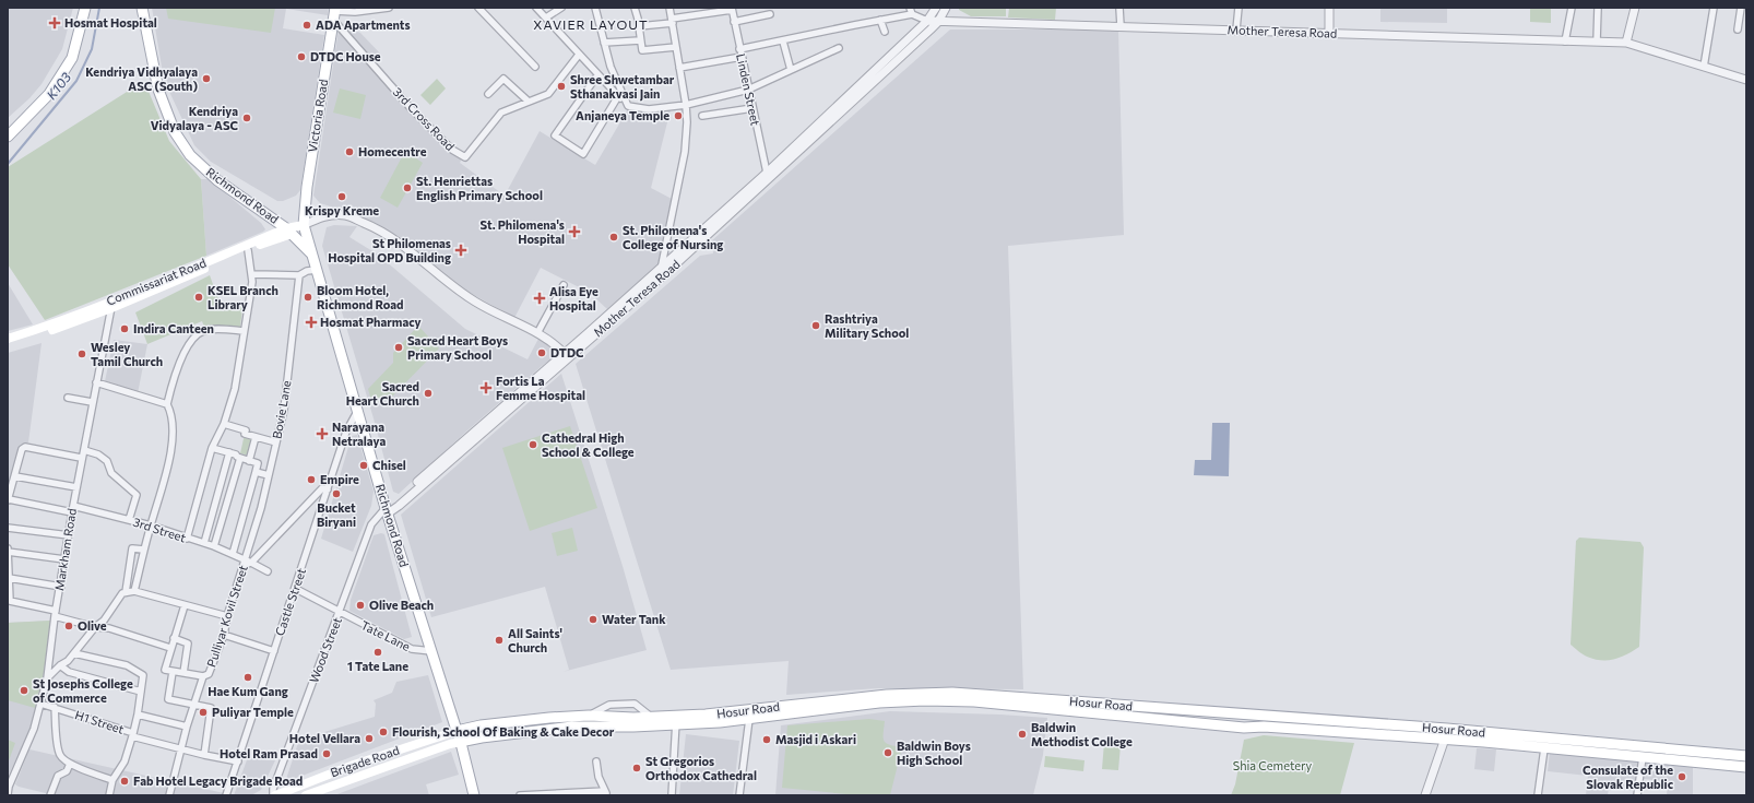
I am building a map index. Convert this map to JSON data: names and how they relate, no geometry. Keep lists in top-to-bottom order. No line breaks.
{"streets":{"main road":["Victoria Road","Richmond Road","Commissariat Road","Hosur Road","Brigade Road"],"street":["Mother Teresa Road","Linden Street","3rd Cross Road","Bovie Lane","3rd Street","Markham Road","Castle Street","Pulliyar Kovil Street","Tate Lane","Wood Street","H1 Street"]},"crossings":[["Mother Teresa Road","Linden Street"],["Mother Teresa Road","Richmond Road"],["Mother Teresa Road","Wood Street"],["Victoria Road","3rd Cross Road"],["Victoria Road","Richmond Road"],["Victoria Road","Commissariat Road"],["Richmond Road","Commissariat Road"],["Richmond Road","Castle Street"],["Richmond Road","Tate Lane"],["Richmond Road","Wood Street"],["Richmond Road","Hosur Road"],["Richmond Road","Brigade Road"],["Commissariat Road","Markham Road"],["Bovie Lane","3rd Street"],["Bovie Lane","Pulliyar Kovil Street"],["3rd Street","Markham Road"],["3rd Street","Pulliyar Kovil Street"],["Markham Road","H1 Street"],["Castle Street","Tate Lane"],["Castle Street","H1 Street"],["Pulliyar Kovil Street","H1 Street"],["Tate Lane","Wood Street"],["Wood Street","Brigade Road"],["Hosur Road","Brigade Road"]],"districts":["XAVIER LAYOUT"],"water":["K103"],"parks":["Shia Cemetery"],"places":{"health":["Hosmat Hospital","St. Philomena's Hospital","St Philomenas Hospital OPD Building","Alisa Eye Hospital","Hosmat Pharmacy","Fortis La Femme Hospital","Narayana Netralaya"],"other":["ADA Apartments","DTDC House","Kendriya Vidhyalaya ASC (South)","Shree Shwetambar Sthanakvasi Jain","Anjaneya Temple","Kendriya Vidyalaya - ASC","Homecentre","St. Henriettas English Primary School","Krispy Kreme","St. Philomena's College of Nursing","KSEL Branch Library","Bloom Hotel, Richmond Road","Rashtriya Military School","Indira Canteen","Sacred Heart Boys Primary School","DTDC","Wesley Tamil Church","Sacred Heart Church","Cathedral High School & College","Chisel","Empire","Bucket Biryani","Olive Beach","Water Tank","Olive","All Saints' Church","1 Tate Lane","Hae Kum Gang","St Josephs College of Commerce","Puliyar Temple","Flourish, School Of Baking & Cake Decor","Baldwin Methodist College","Hotel Vellara","Masjid i Askari","Baldwin Boys High School","Hotel Ram Prasad","St Gregorios Orthodox Cathedral","Consulate of the Slovak Republic","Fab Hotel Legacy Brigade Road"]}}
